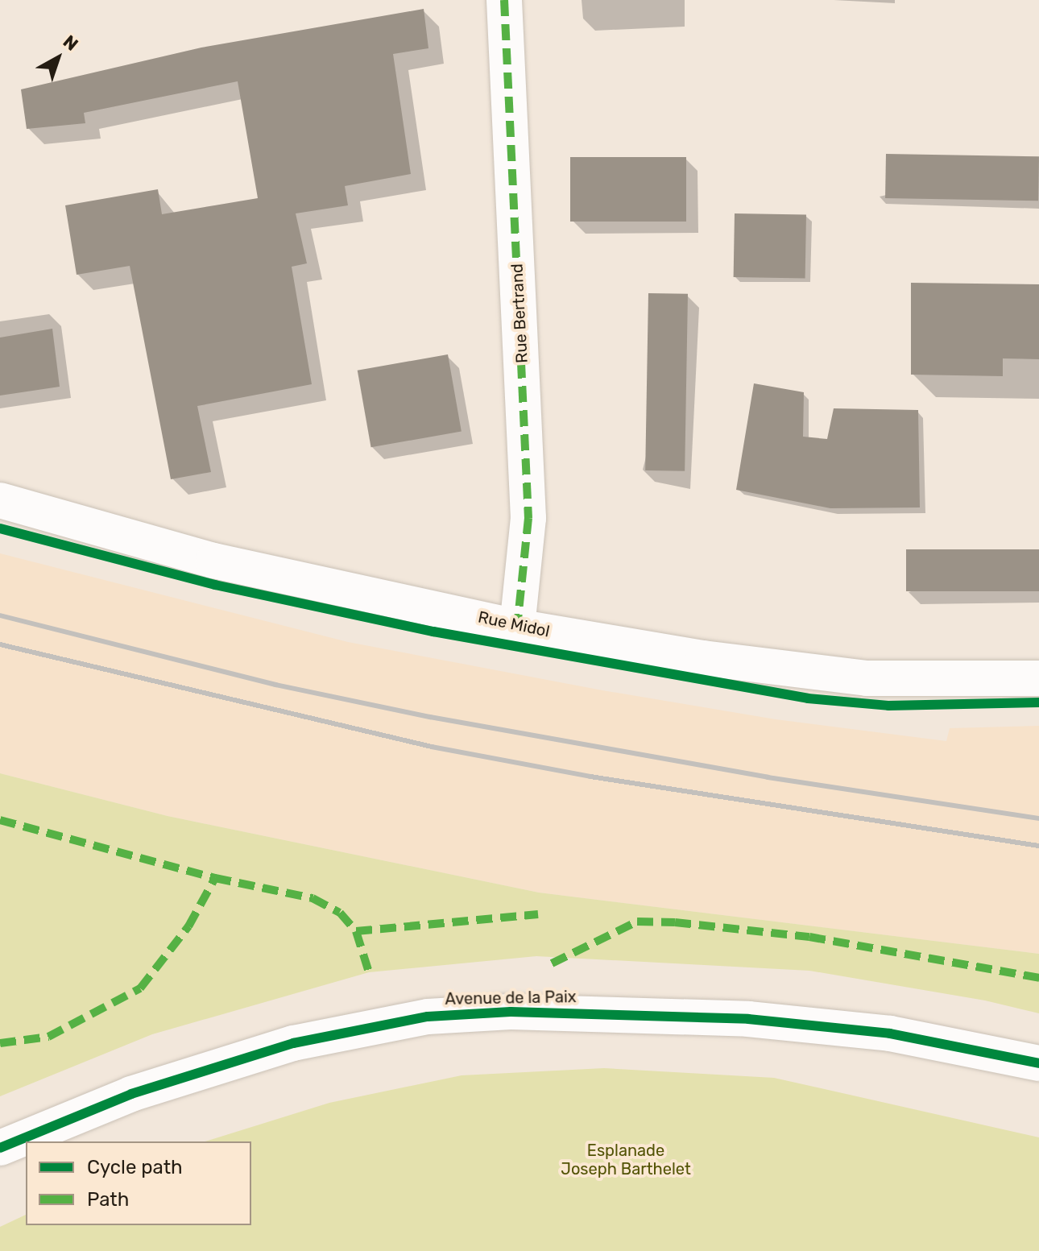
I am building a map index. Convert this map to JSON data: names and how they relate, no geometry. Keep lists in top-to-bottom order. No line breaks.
{"streets":{"street":["Rue Bertrand","Rue Midol","Avenue de la Paix"]},"crossings":[["Rue Bertrand","Rue Midol"]],"parks":["Esplanade Joseph Barthelet"],"legend":["Cycle path","Path"],"north":"top right"}
